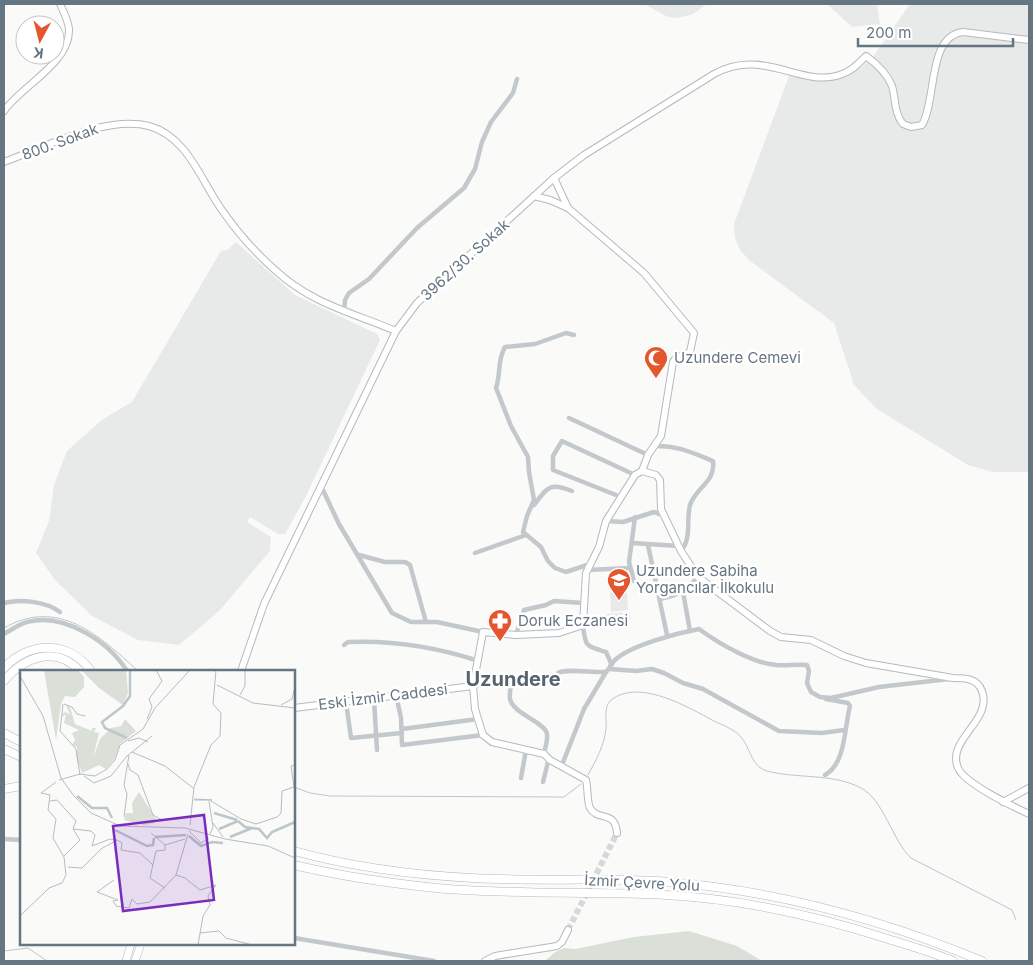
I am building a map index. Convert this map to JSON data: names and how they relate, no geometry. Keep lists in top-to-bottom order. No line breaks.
{"streets":{"highway":["İzmir Çevre Yolu"],"street":["800. Sokak","3962/30. Sokak","Eski İzmir Caddesi"]},"crossings":[["800. Sokak","3962/30. Sokak"]],"districts":["Uzundere"],"places":{"mosque":["Uzundere Cemevi"],"school or university":["Uzundere Sabiha Yorgancılar İlkokulu"],"pharmacy":["Doruk Eczanesi"]},"scale_bar":"200 m","north":"bottom"}
